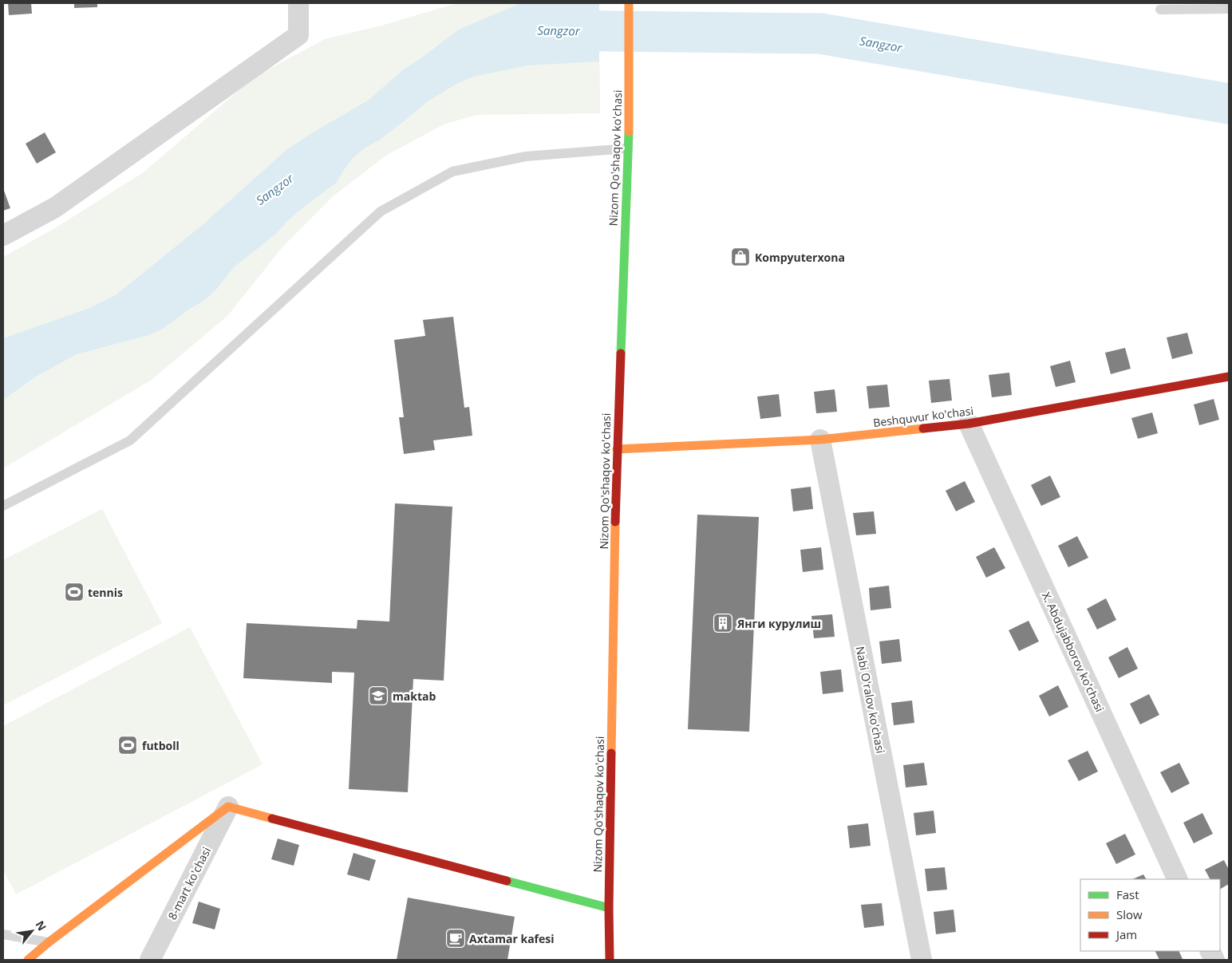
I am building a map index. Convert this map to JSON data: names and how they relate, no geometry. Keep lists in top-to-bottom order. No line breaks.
{"streets":{"street":["Nizom Qo'shaqov ko'chasi","Beshquvur ko'chasi","X. Abdujabborov ko'chasi","Nabi O'ralov ko'chasi","8-mart ko'chasi"]},"crossings":[["Nizom Qo'shaqov ko'chasi","Beshquvur ko'chasi"],["Beshquvur ko'chasi","X. Abdujabborov ko'chasi"],["Beshquvur ko'chasi","Nabi O'ralov ko'chasi"]],"water":["Sangzor"],"places":{"shop":["Kompyuterxona"],"sports":["tennis","futboll"],"building":["Янги курулиш"],"school or university":["maktab"],"cafe":["Axtamar kafesi"]},"legend":["Fast","Slow","Jam"],"north":"top right"}
